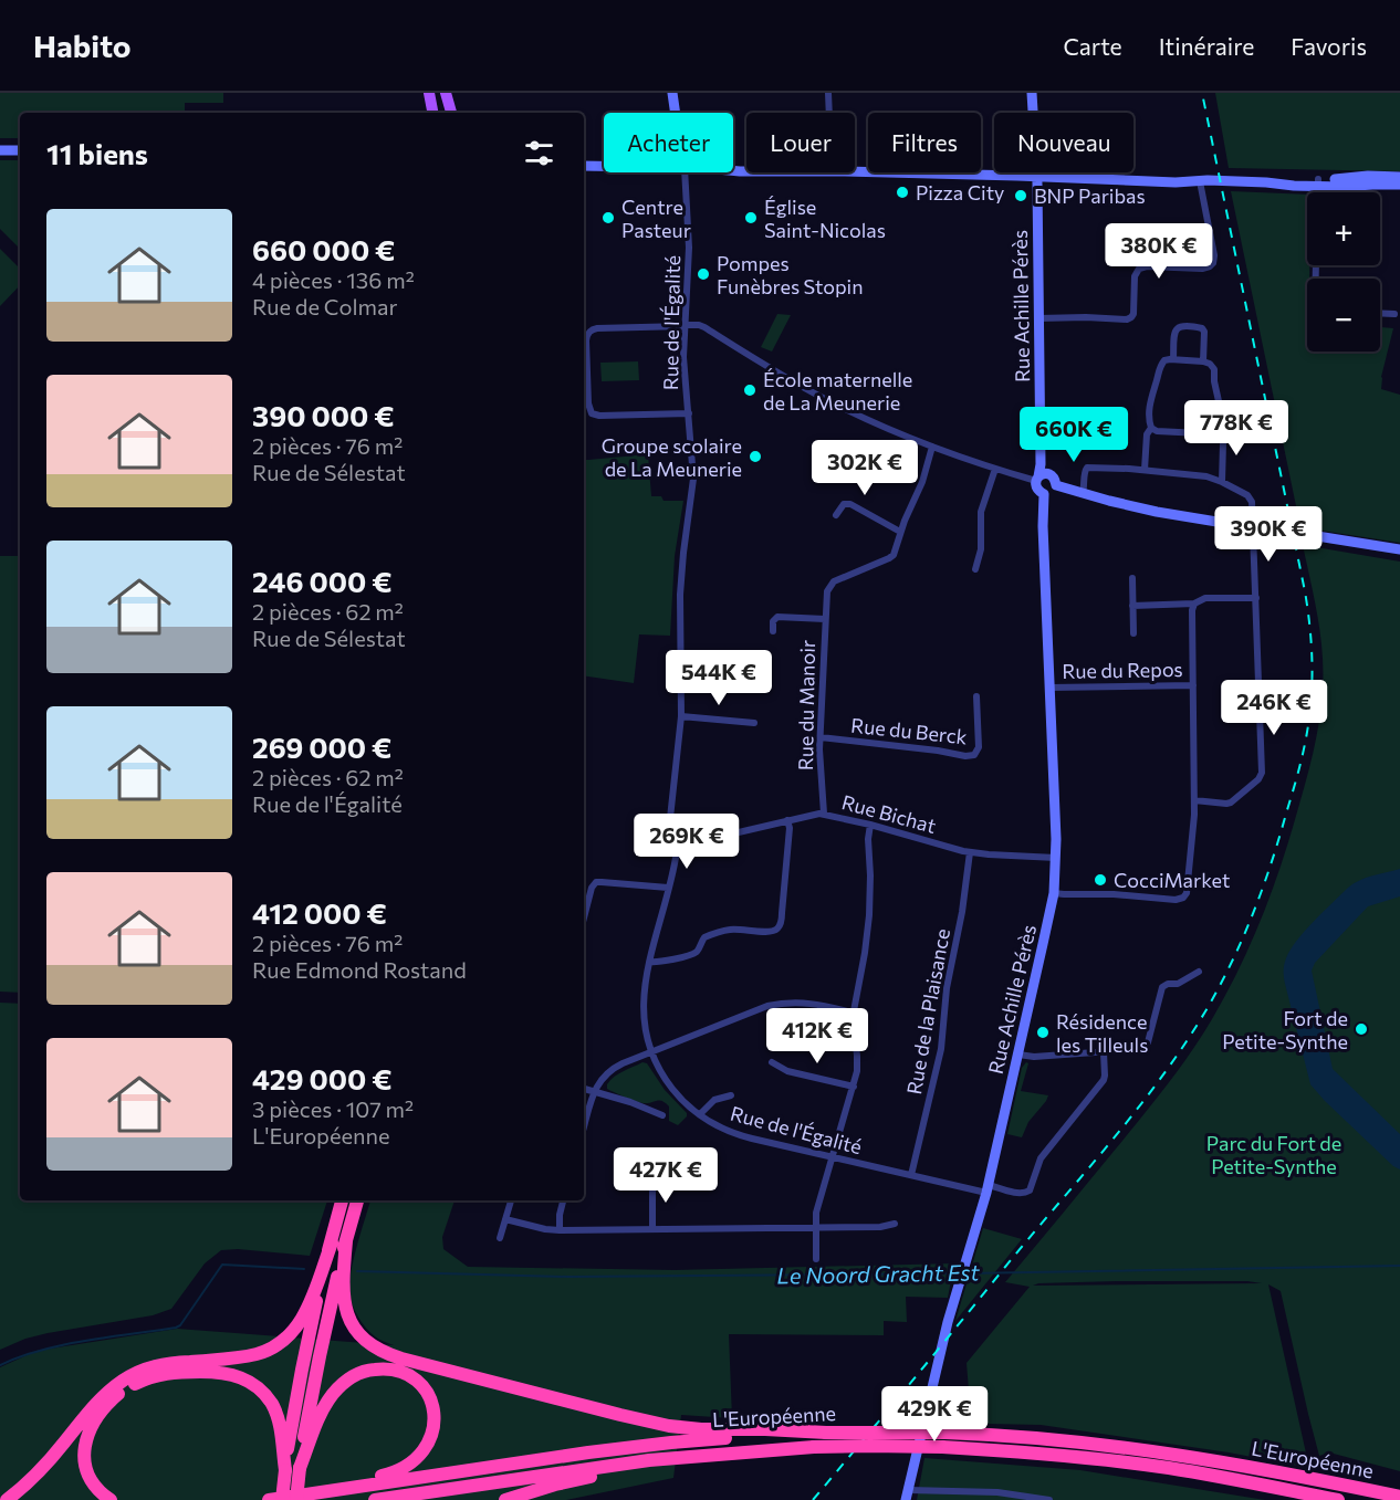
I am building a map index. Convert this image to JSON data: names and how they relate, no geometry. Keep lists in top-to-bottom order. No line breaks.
{"streets":{"highway":["L'Européenne"],"street":["Rue Achille Pérès","Rue de l'Égalité","Rue du Repos","Rue du Manoir","Rue du Berck","Rue Bichat","Rue de la Plaisance"]},"crossings":[["Rue Achille Pérès","Rue de l'Égalité"],["Rue Achille Pérès","Rue du Repos"],["Rue Achille Pérès","Rue Bichat"],["Rue de l'Égalité","Rue Bichat"],["Rue de l'Égalité","Rue de la Plaisance"],["Rue du Manoir","Rue du Berck"],["Rue du Manoir","Rue Bichat"],["Rue Bichat","Rue de la Plaisance"]],"water":["Le Noord Gracht Est"],"parks":["Parc du Fort de Petite-Synthe"],"places":["Pizza City","BNP Paribas","Centre Pasteur","Église Saint-Nicolas","Pompes Funèbres Stopin","École maternelle de La Meunerie","Groupe scolaire de La Meunerie","CocciMarket","Fort de Petite-Synthe","Résidence les Tilleuls"],"page":{"header":"Habito","nav":["Carte","Itinéraire","Favoris"],"chip":["Acheter","Louer","Filtres","Nouveau"],"heading":"11 biens","map_buttons":["+","−"],"list":[{"name":"660 000 €","note":"4 pièces · 136 m² · Rue de Colmar"},{"name":"390 000 €","note":"2 pièces · 76 m² · Rue de Sélestat"},{"name":"246 000 €","note":"2 pièces · 62 m² · Rue de Sélestat"},{"name":"269 000 €","note":"2 pièces · 62 m² · Rue de l'Égalité"},{"name":"412 000 €","note":"2 pièces · 76 m² · Rue Edmond Rostand"},{"name":"429 000 €","note":"3 pièces · 107 m² · L'Européenne"}],"price":["380K €","778K €","660K €","302K €","390K €","544K €","246K €","269K €","412K €","427K €","429K €"]}}
